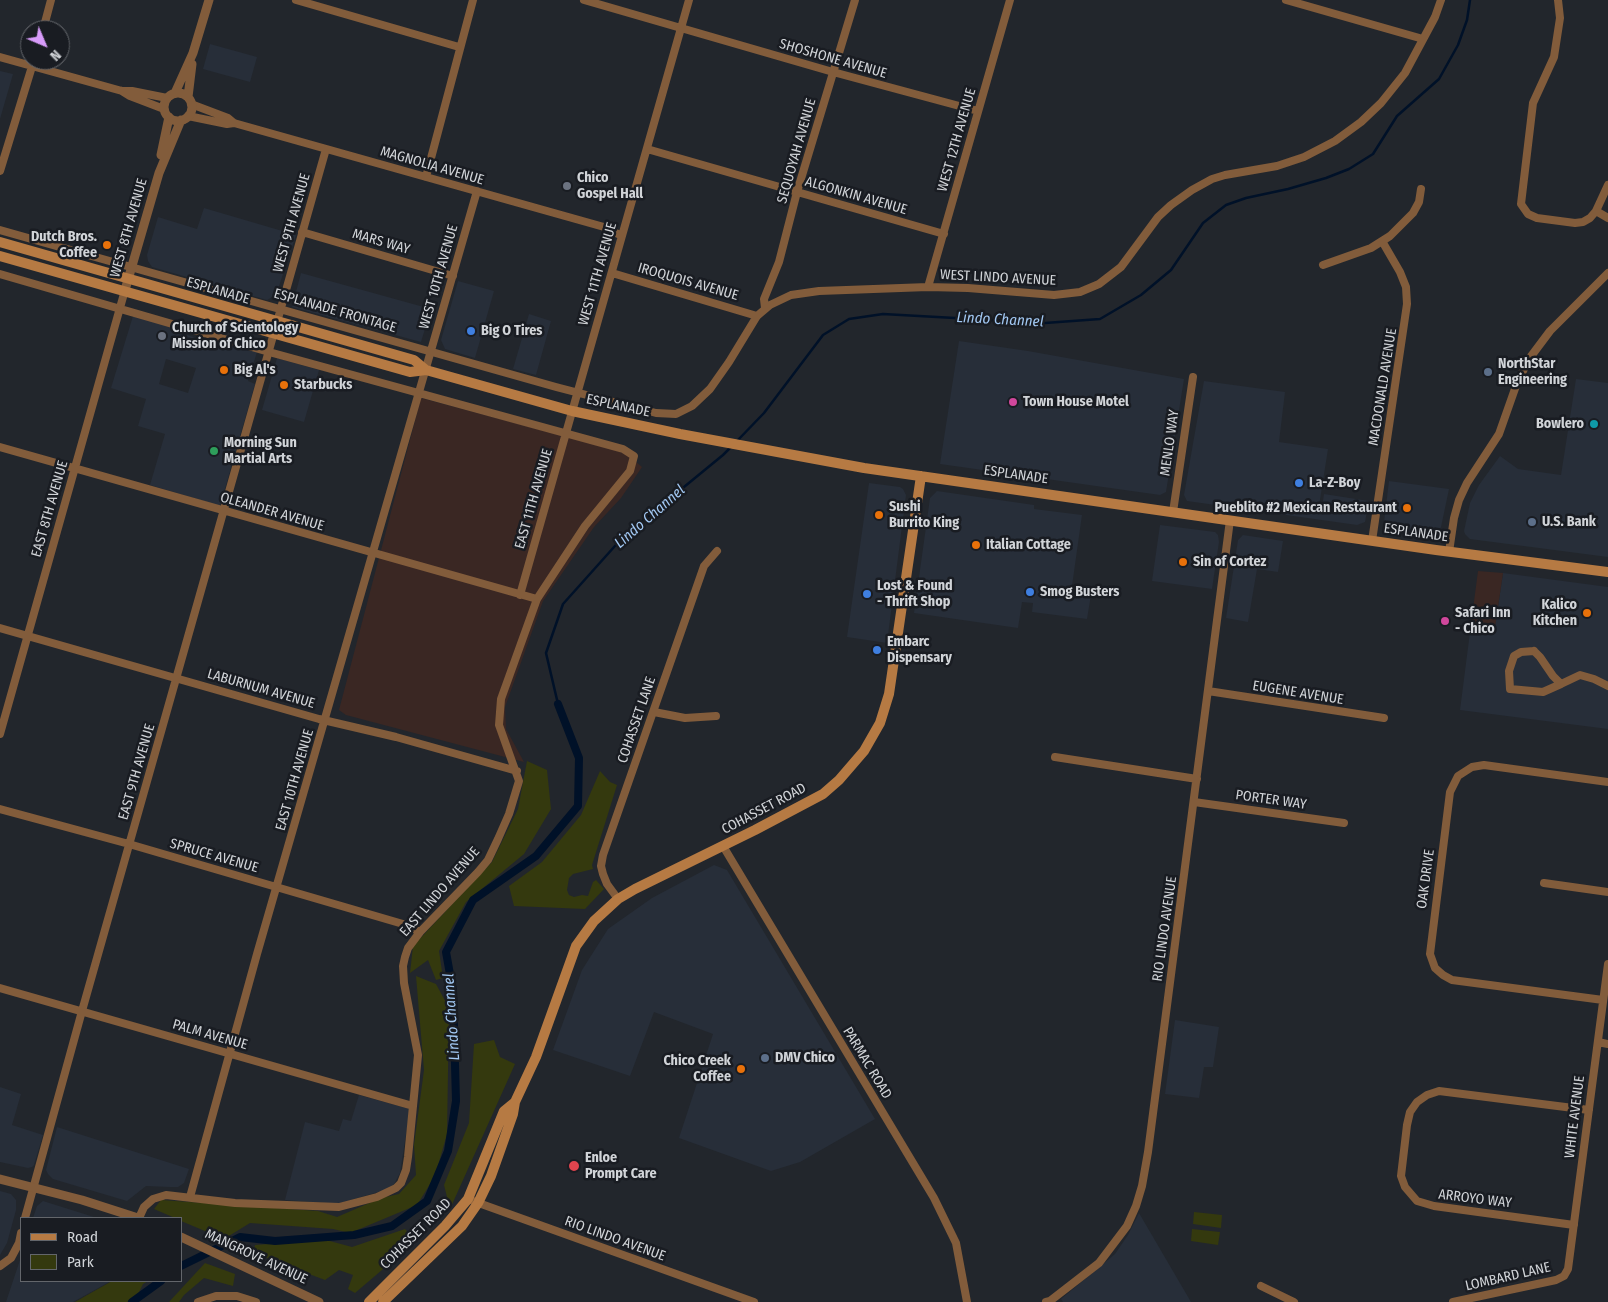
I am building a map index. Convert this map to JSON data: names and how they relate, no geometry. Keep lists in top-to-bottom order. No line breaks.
{"streets":{"main road":["ESPLANADE","COHASSET ROAD"],"street":["SHOSHONE AVENUE","WEST 12TH AVENUE","SEQUOYAH AVENUE","MAGNOLIA AVENUE","ALGONKIN AVENUE","WEST 9TH AVENUE","WEST 8TH AVENUE","MARS WAY","WEST 11TH AVENUE","WEST 10TH AVENUE","WEST LINDO AVENUE","IROQUOIS AVENUE","ESPLANADE FRONTAGE","MACDONALD AVENUE","MENLO WAY","EAST 11TH AVENUE","EAST 8TH AVENUE","OLEANDER AVENUE","LABURNUM AVENUE","EUGENE AVENUE","COHASSET LANE","EAST 9TH AVENUE","EAST 10TH AVENUE","PORTER WAY","SPRUCE AVENUE","OAK DRIVE","EAST LINDO AVENUE","RIO LINDO AVENUE","PALM AVENUE","PARMAC ROAD","WHITE AVENUE","ARROYO WAY","MANGROVE AVENUE","LOMBARD LANE"]},"crossings":[["SHOSHONE AVENUE","WEST 12TH AVENUE"],["SHOSHONE AVENUE","SEQUOYAH AVENUE"],["SHOSHONE AVENUE","WEST 11TH AVENUE"],["WEST 12TH AVENUE","ALGONKIN AVENUE"],["WEST 12TH AVENUE","WEST LINDO AVENUE"],["SEQUOYAH AVENUE","ALGONKIN AVENUE"],["SEQUOYAH AVENUE","WEST LINDO AVENUE"],["MAGNOLIA AVENUE","WEST 9TH AVENUE"],["MAGNOLIA AVENUE","WEST 8TH AVENUE"],["MAGNOLIA AVENUE","WEST 11TH AVENUE"],["MAGNOLIA AVENUE","WEST 10TH AVENUE"],["ALGONKIN AVENUE","WEST 11TH AVENUE"],["WEST 9TH AVENUE","MARS WAY"],["WEST 9TH AVENUE","ESPLANADE"],["WEST 9TH AVENUE","ESPLANADE FRONTAGE"],["WEST 9TH AVENUE","EAST 9TH AVENUE"],["WEST 8TH AVENUE","ESPLANADE"],["WEST 8TH AVENUE","ESPLANADE FRONTAGE"],["WEST 8TH AVENUE","EAST 8TH AVENUE"],["MARS WAY","WEST 10TH AVENUE"],["WEST 11TH AVENUE","WEST LINDO AVENUE"],["WEST 11TH AVENUE","IROQUOIS AVENUE"],["WEST 11TH AVENUE","ESPLANADE"],["WEST 11TH AVENUE","ESPLANADE FRONTAGE"],["WEST 11TH AVENUE","EAST 11TH AVENUE"],["WEST 10TH AVENUE","ESPLANADE"],["WEST 10TH AVENUE","ESPLANADE FRONTAGE"],["WEST 10TH AVENUE","EAST 10TH AVENUE"],["WEST LINDO AVENUE","IROQUOIS AVENUE"],["WEST LINDO AVENUE","ESPLANADE FRONTAGE"],["ESPLANADE","MACDONALD AVENUE"],["ESPLANADE","MENLO WAY"],["ESPLANADE","EAST 11TH AVENUE"],["ESPLANADE","EAST 8TH AVENUE"],["ESPLANADE","EAST 9TH AVENUE"],["ESPLANADE","EAST 10TH AVENUE"],["ESPLANADE","COHASSET ROAD"],["ESPLANADE","RIO LINDO AVENUE"],["EAST 11TH AVENUE","OLEANDER AVENUE"],["EAST 11TH AVENUE","EAST LINDO AVENUE"],["EAST 8TH AVENUE","OLEANDER AVENUE"],["EAST 8TH AVENUE","LABURNUM AVENUE"],["OLEANDER AVENUE","EAST 9TH AVENUE"],["OLEANDER AVENUE","EAST 10TH AVENUE"],["OLEANDER AVENUE","EAST LINDO AVENUE"],["LABURNUM AVENUE","EAST 9TH AVENUE"],["LABURNUM AVENUE","EAST 10TH AVENUE"],["LABURNUM AVENUE","EAST LINDO AVENUE"],["EUGENE AVENUE","RIO LINDO AVENUE"],["COHASSET LANE","COHASSET ROAD"],["EAST 9TH AVENUE","SPRUCE AVENUE"],["EAST 9TH AVENUE","PALM AVENUE"],["EAST 10TH AVENUE","SPRUCE AVENUE"],["EAST 10TH AVENUE","EAST LINDO AVENUE"],["EAST 10TH AVENUE","PALM AVENUE"],["PORTER WAY","RIO LINDO AVENUE"],["COHASSET ROAD","RIO LINDO AVENUE"],["COHASSET ROAD","PARMAC ROAD"],["SPRUCE AVENUE","EAST LINDO AVENUE"],["OAK DRIVE","WHITE AVENUE"],["EAST LINDO AVENUE","PALM AVENUE"],["WHITE AVENUE","ARROYO WAY"],["WHITE AVENUE","LOMBARD LANE"]],"water":["Lindo Channel"],"places":["Chico Gospel Hall","Dutch Bros. Coffee","Big O Tires","Church of Scientology Mission of Chico","Big Al's","NorthStar Engineering","Starbucks","Town House Motel","Bowlero","Morning Sun Martial Arts","La-Z-Boy","Pueblito #2 Mexican Restaurant","Sushi Burrito King","U.S. Bank","Italian Cottage","Sin of Cortez","Smog Busters","Lost & Found - Thrift Shop","Kalico Kitchen","Safari Inn - Chico","Embarc Dispensary","DMV Chico","Chico Creek Coffee","Enloe Prompt Care"],"legend":["Road","Park"],"north":"bottom right"}
